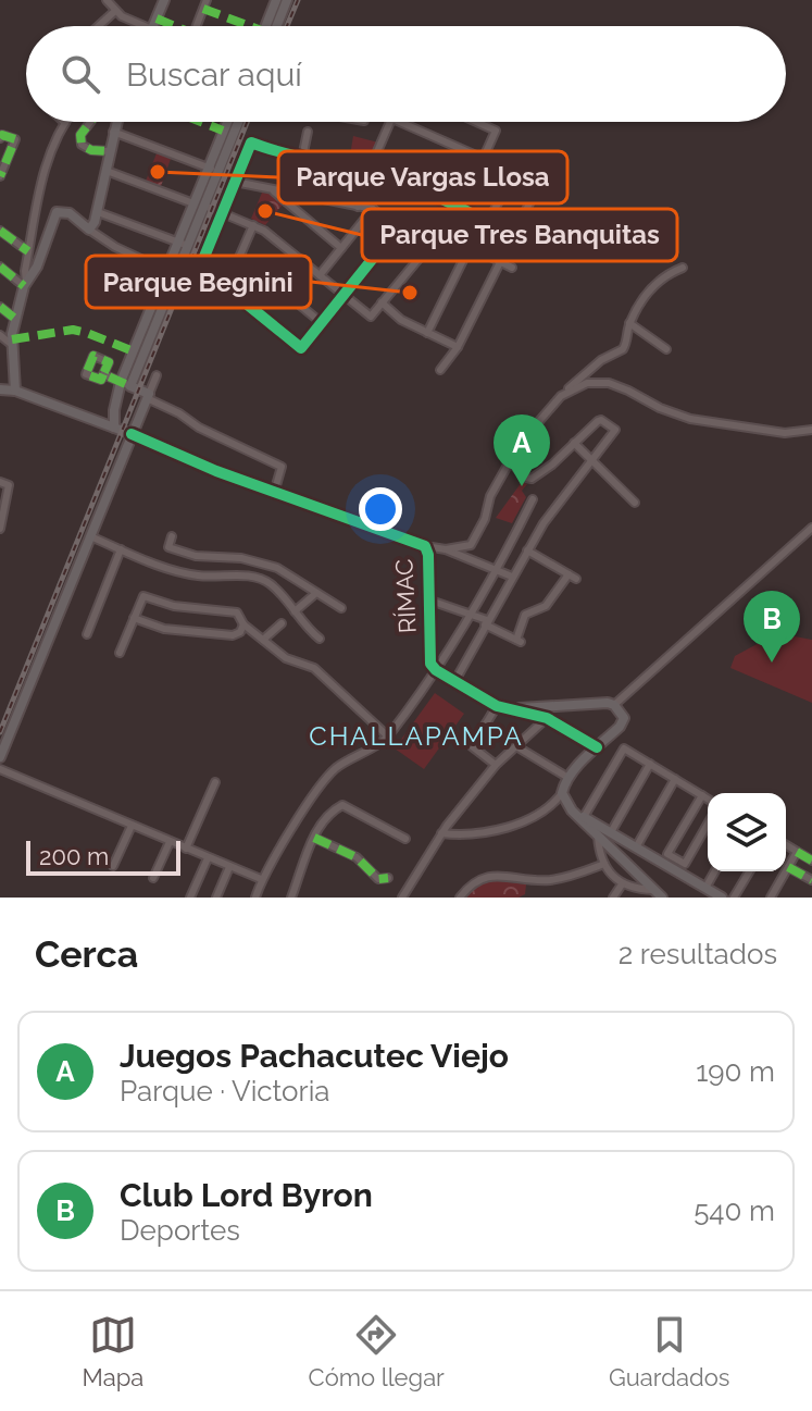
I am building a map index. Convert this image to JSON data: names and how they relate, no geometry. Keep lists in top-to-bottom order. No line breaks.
{"streets":{"street":["RÍMAC"]},"districts":["CHALLAPAMPA"],"places":["Parque Vargas Llosa","Parque Tres Banquitas","Parque Begnini"],"scale_bar":"200 m","page":{"search":"Buscar aquí","pins":["A","B"],"scale":"200 m","heading":["Cerca","2 resultados"],"list":[{"mark":"A","name":"Juegos Pachacutec Viejo","note":"Parque · Victoria","value":"190 m"},{"mark":"B","name":"Club Lord Byron","note":"Deportes","value":"540 m"}],"nav":["Mapa","Cómo llegar","Guardados"]}}
